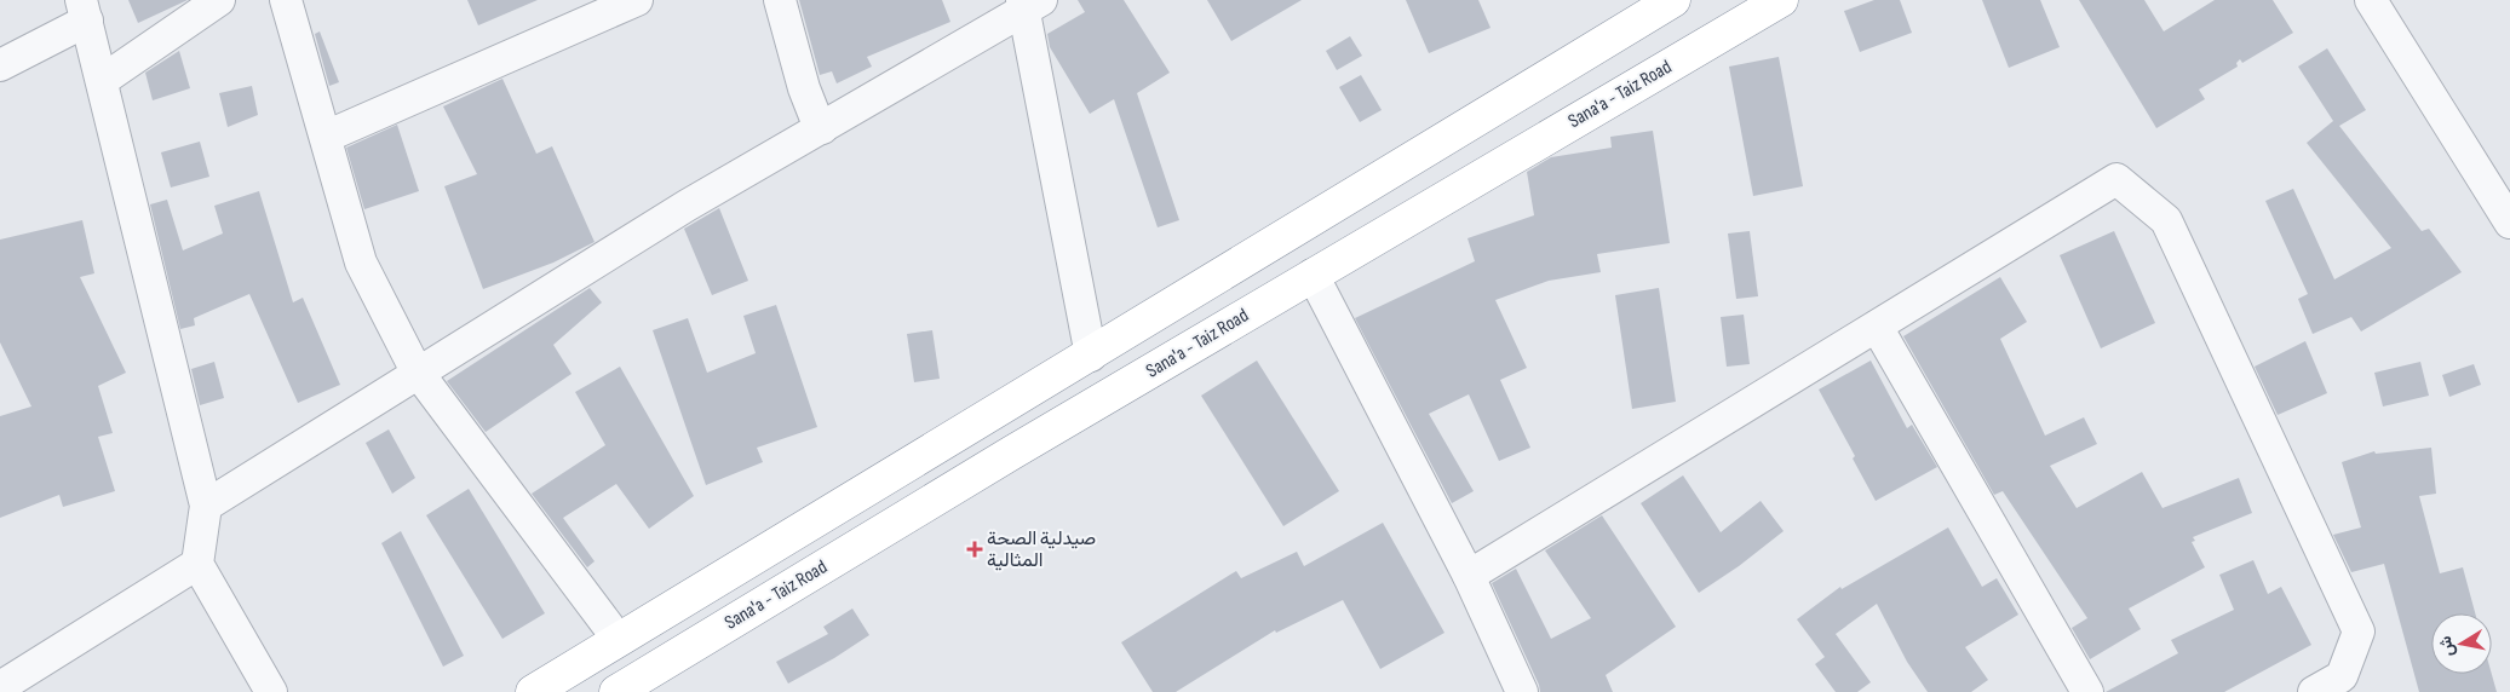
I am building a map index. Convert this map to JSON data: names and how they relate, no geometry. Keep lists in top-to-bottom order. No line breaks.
{"streets":{"highway":["Sana'a - Taiz Road"]},"places":{"health":["صيدلية الصحة المثالية"]},"north":"left"}
